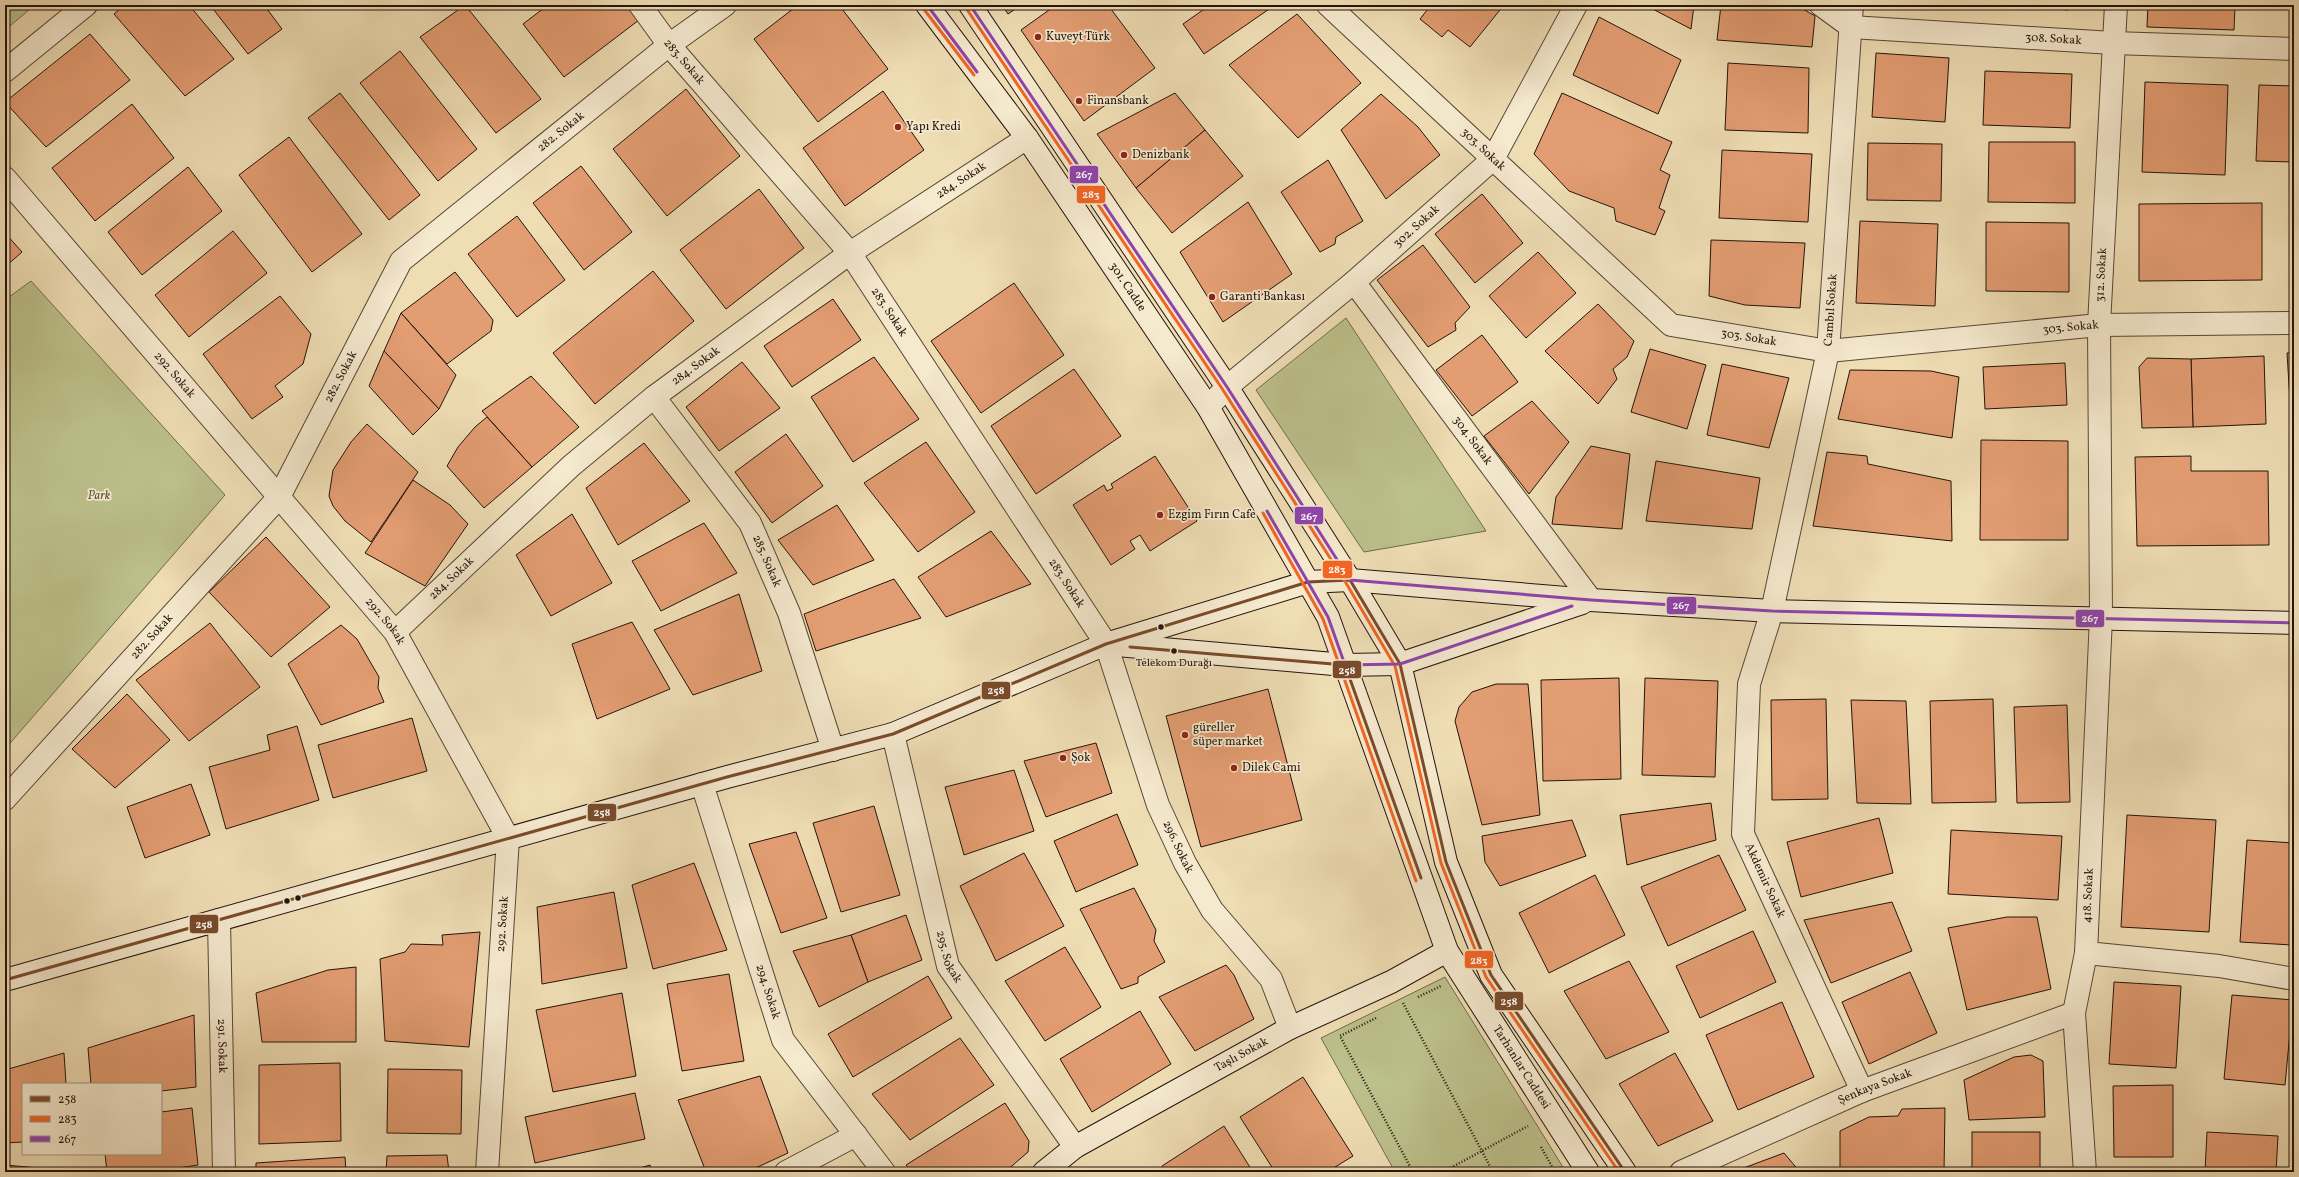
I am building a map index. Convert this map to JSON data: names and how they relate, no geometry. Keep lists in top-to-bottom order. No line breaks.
{"streets":{"street":["308. Sokak","283. Sokak","282. Sokak","303. Sokak","284. Sokak","302. Sokak","312. Sokak","301. Cadde","Cambıl Sokak","292. Sokak","304. Sokak","285. Sokak","296. Sokak","Akdemir Sokak","418. Sokak","295. Sokak","294. Sokak","291. Sokak","Taşlı Sokak","Tarhanlar Caddesi","Şenkaya Sokak"]},"crossings":[["308. Sokak","312. Sokak"],["308. Sokak","Cambıl Sokak"],["283. Sokak","282. Sokak"],["283. Sokak","284. Sokak"],["283. Sokak","296. Sokak"],["282. Sokak","292. Sokak"],["303. Sokak","302. Sokak"],["303. Sokak","312. Sokak"],["303. Sokak","Cambıl Sokak"],["284. Sokak","301. Cadde"],["284. Sokak","292. Sokak"],["284. Sokak","285. Sokak"],["302. Sokak","301. Cadde"],["302. Sokak","304. Sokak"],["312. Sokak","418. Sokak"],["301. Cadde","Tarhanlar Caddesi"],["Cambıl Sokak","Akdemir Sokak"],["296. Sokak","Taşlı Sokak"],["Akdemir Sokak","Şenkaya Sokak"],["418. Sokak","Şenkaya Sokak"],["295. Sokak","Taşlı Sokak"],["Taşlı Sokak","Tarhanlar Caddesi"]],"parks":["Park"],"places":["Kuveyt Türk","Finansbank","Yapı Kredi","Denizbank","Garanti Bankası","Ezgim Fırın Cafe","Telekom Durağı","güreller süper market","Şok","Dilek Cami"],"lines":["transit line 267","transit line 283","transit line 258"],"legend":["258","283","267"]}
